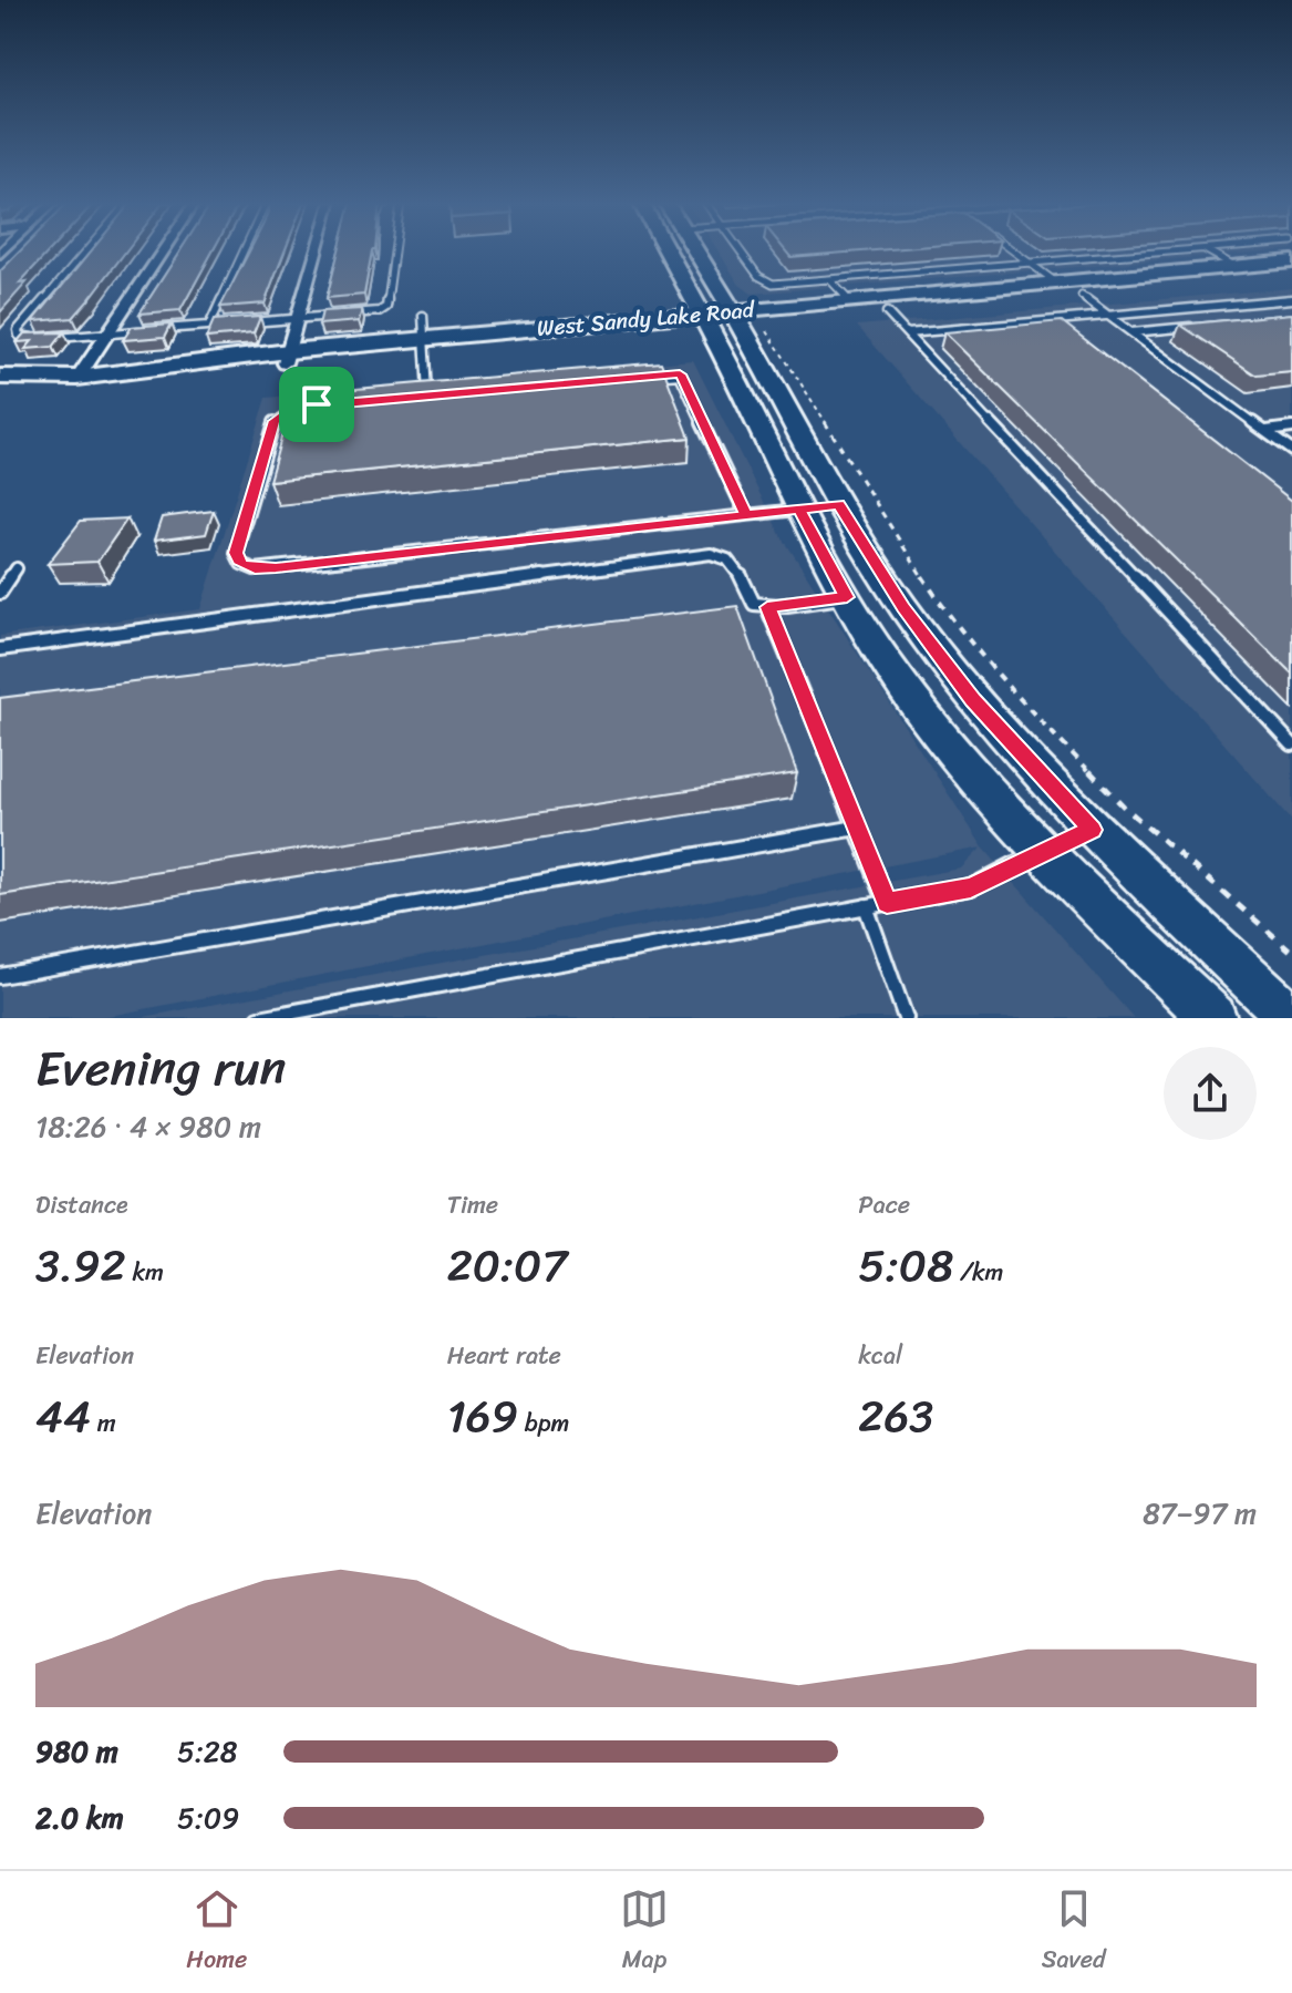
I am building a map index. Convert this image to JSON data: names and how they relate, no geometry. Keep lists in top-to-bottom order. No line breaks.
{"streets":{"main road":["West Sandy Lake Road"]},"page":{"heading":["Evening run","18:26 · 4 × 980 m"],"stats":[["Distance","3.92 km"],["Time","20:07"],["Pace","5:08 /km"],["Elevation","44 m"],["Heart rate","169 bpm"],["kcal","263"]],"chart":["Elevation","87–97 m"],"list":[{"name":"980 m","note":"5:28"},{"name":"2.0 km","note":"5:09"}],"tabs":["Home","Map","Saved"]}}
